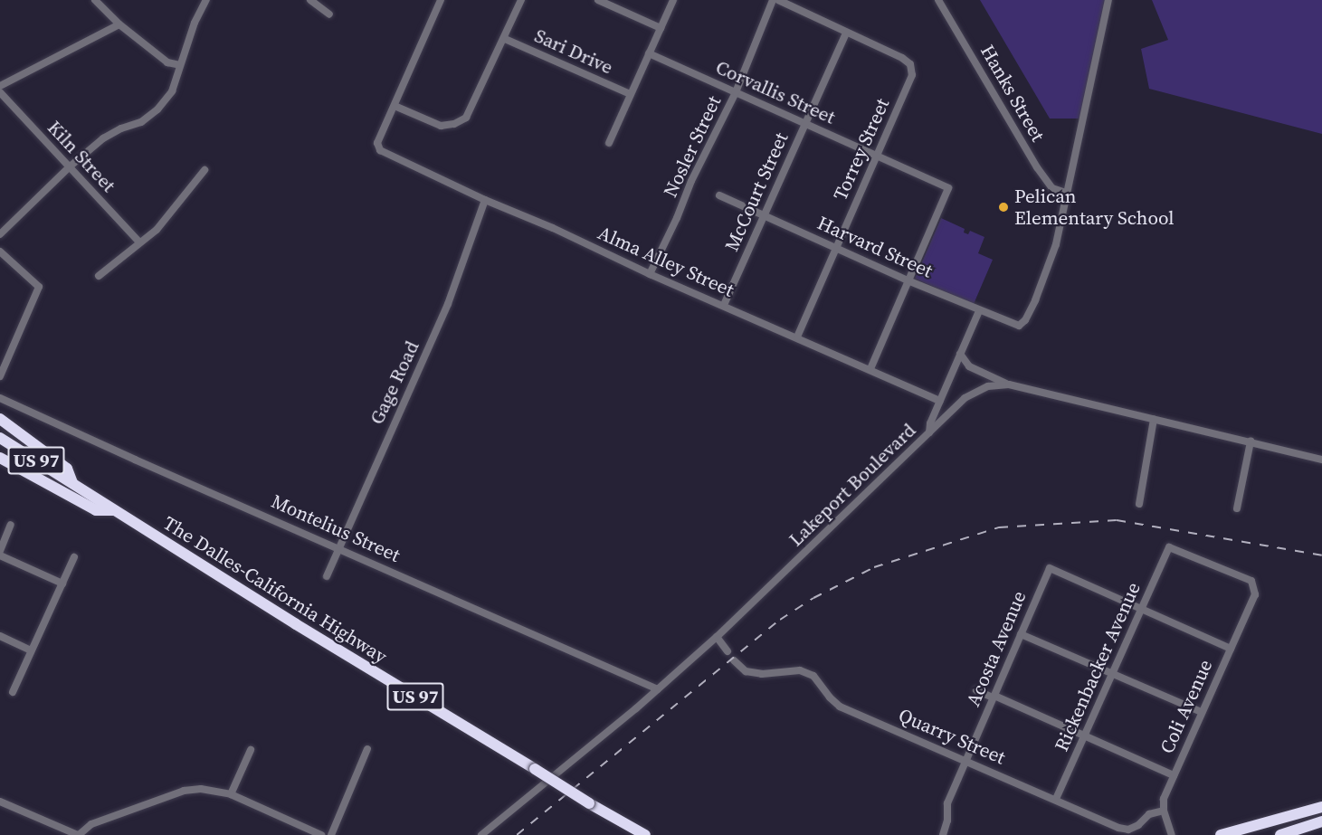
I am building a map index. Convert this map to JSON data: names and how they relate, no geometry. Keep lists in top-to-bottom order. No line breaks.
{"streets":{"highway":["US 97","The Dalles-California Highway"],"street":["Sari Drive","Corvallis Street","Hanks Street","Nosler Street","Torrey Street","Kiln Street","McCourt Street","Harvard Street","Alma Alley Street","Gage Road","Lakeport Boulevard","Montelius Street","Acosta Avenue","Rickenbacker Avenue","Coli Avenue","Quarry Street"]},"crossings":[["Corvallis Street","Nosler Street"],["Corvallis Street","Torrey Street"],["Corvallis Street","McCourt Street"],["Corvallis Street","Harvard Street"],["Hanks Street","Harvard Street"],["Nosler Street","Alma Alley Street"],["Torrey Street","McCourt Street"],["Torrey Street","Harvard Street"],["Torrey Street","Alma Alley Street"],["McCourt Street","Harvard Street"],["McCourt Street","Alma Alley Street"],["Alma Alley Street","Gage Road"],["Gage Road","Montelius Street"],["US 97","The Dalles-California Highway"],["Lakeport Boulevard","Montelius Street"],["Acosta Avenue","Rickenbacker Avenue"],["Acosta Avenue","Quarry Street"],["Rickenbacker Avenue","Coli Avenue"],["Rickenbacker Avenue","Quarry Street"],["Coli Avenue","Quarry Street"]],"places":["Pelican Elementary School"]}
